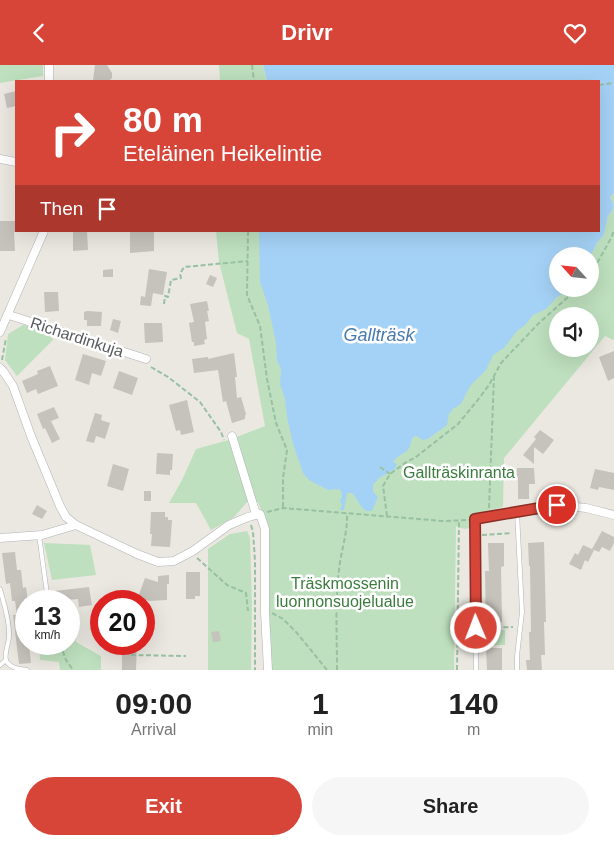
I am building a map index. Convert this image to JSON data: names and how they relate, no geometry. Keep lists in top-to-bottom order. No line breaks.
{"streets":{"street":["Richardinkuja"]},"water":["Gallträsk"],"parks":["Gallträskinranta","Träskmossenin luonnonsuojelualue"],"north":"top left","page":{"header":"Drivr","turn":["80 m","Eteläinen Heikelintie"],"then":"Then","speed":"13 km/h","limit":"20","eta":["09:00","Arrival","1","min","140","m"],"buttons":["Exit","Share"]}}
